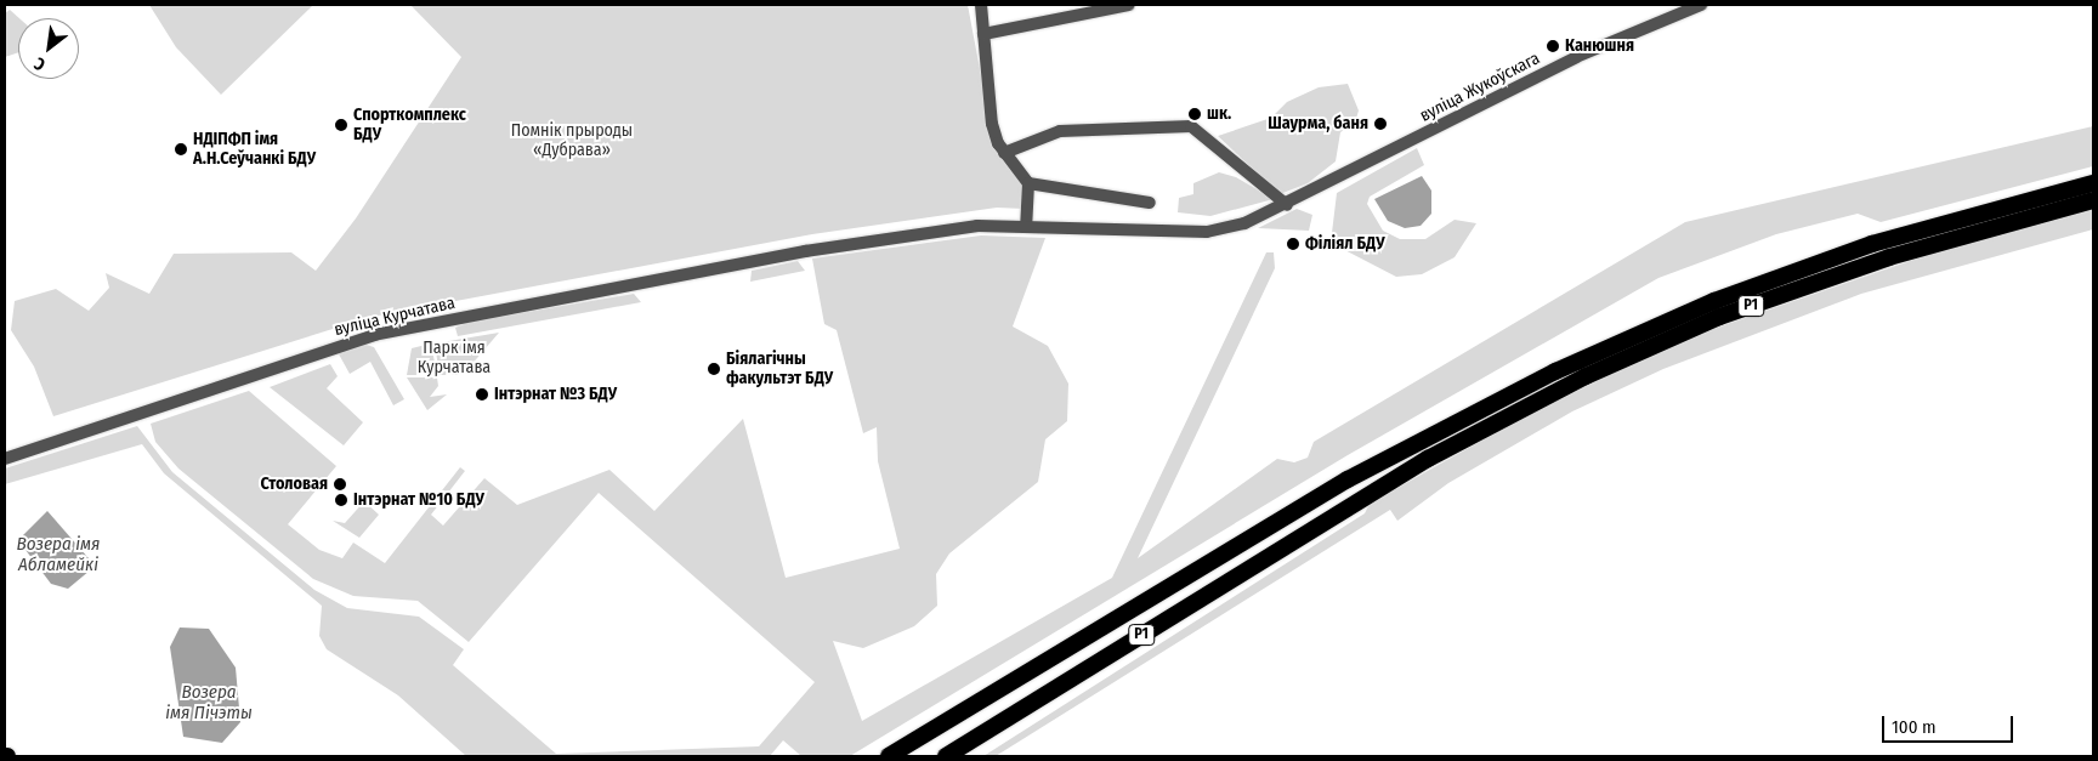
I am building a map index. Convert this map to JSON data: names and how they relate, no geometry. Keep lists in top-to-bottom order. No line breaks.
{"streets":{"highway":["Р1"],"street":["вуліца Жукоўскага","вуліца Курчатава"]},"crossings":[["вуліца Жукоўскага","вуліца Курчатава"]],"water":["Возера імя Абламейкі","Возера імя Пічэты"],"parks":["Помнік прыроды «Дубрава»","Парк імя Курчатава"],"places":["Канюшня","шк.","Шаурма, баня","Спорткомплекс БДУ","НДІПФП імя А.Н.Сеўчанкі БДУ","Філіял БДУ","Біялагічны факультэт БДУ","Інтэрнат №3 БДУ","Столовая","Інтэрнат №10 БДУ"],"scale_bar":"100 m","north":"bottom left"}
